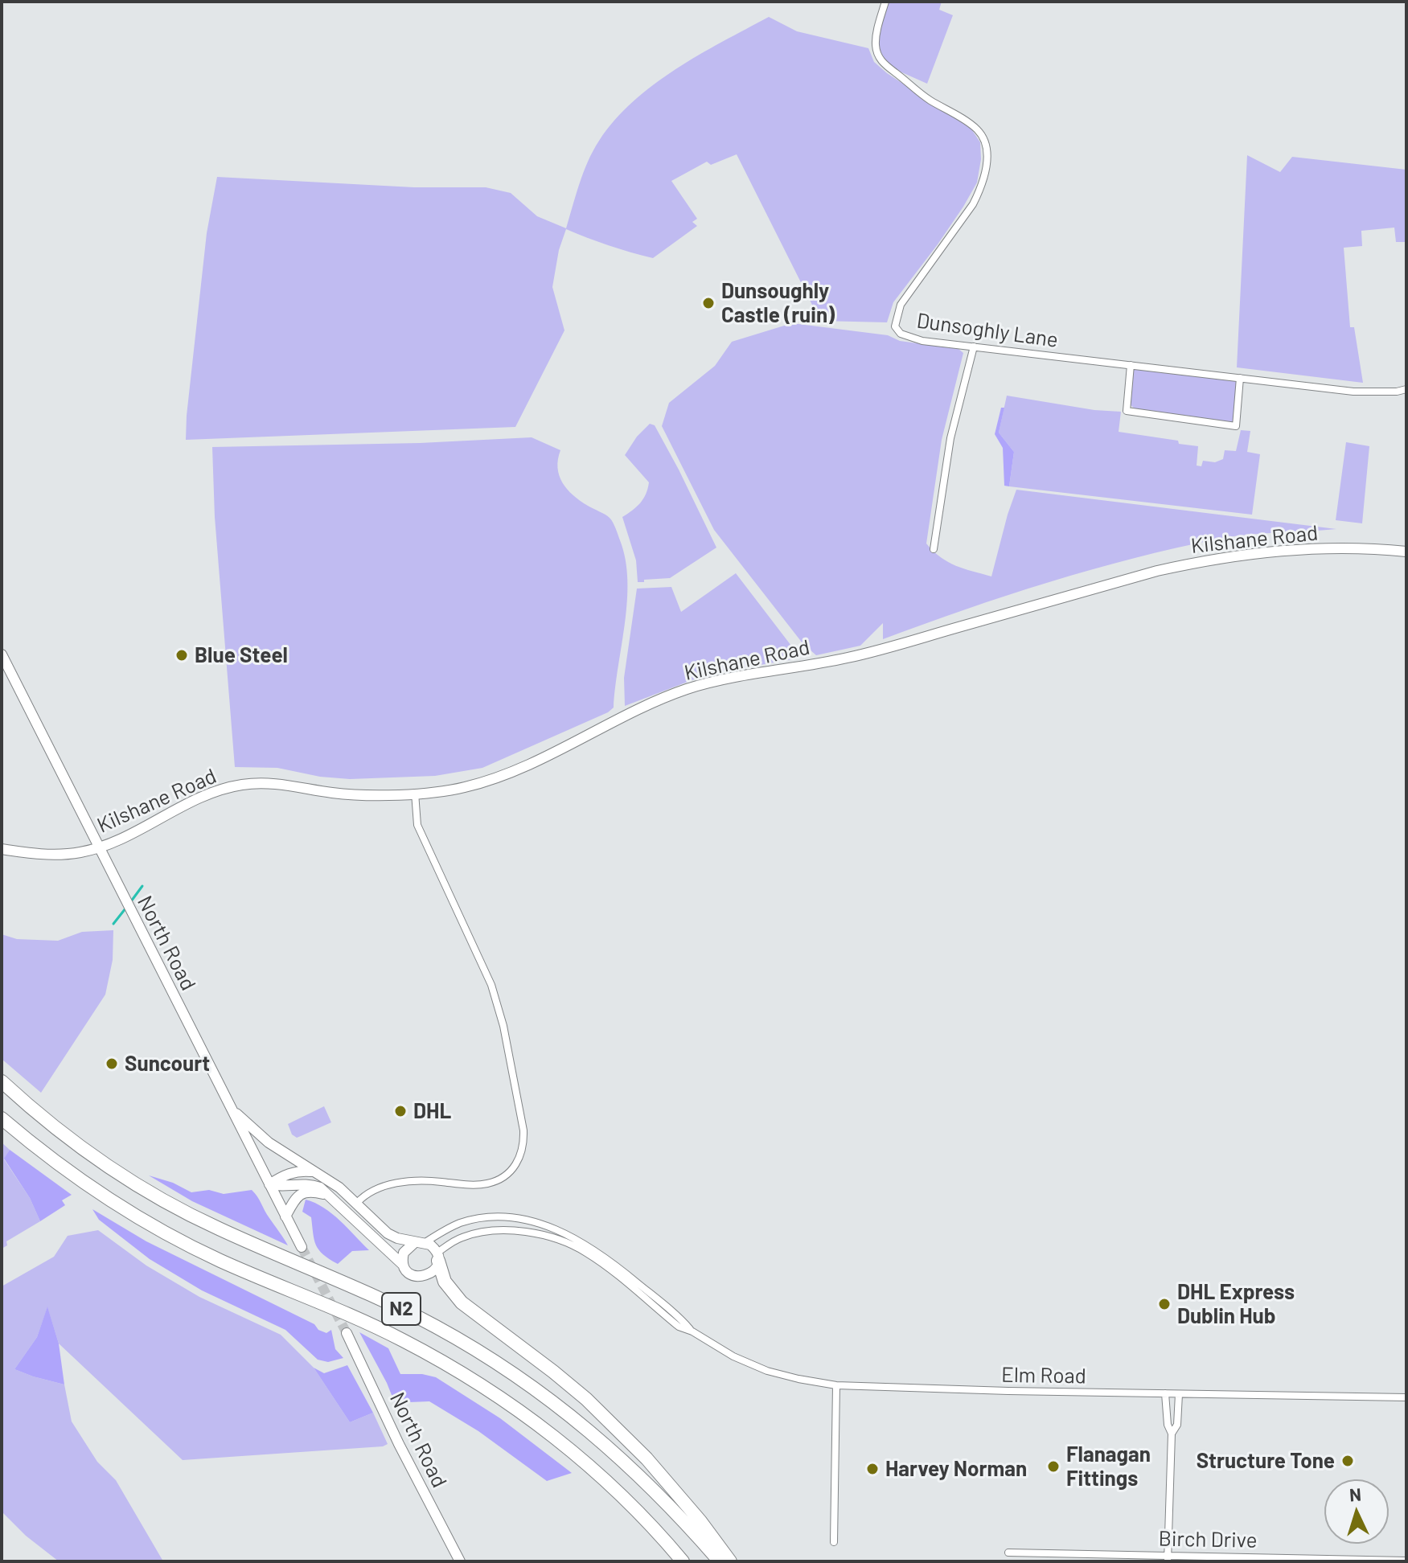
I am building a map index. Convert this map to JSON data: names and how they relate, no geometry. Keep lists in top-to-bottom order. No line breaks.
{"streets":{"highway":["N2"],"main road":["Kilshane Road","North Road"],"street":["Dunsoghly Lane","Elm Road","Birch Drive"]},"crossings":[["Kilshane Road","North Road"]],"places":["Dunsoughly Castle (ruin)","Blue Steel","Suncourt","DHL","DHL Express Dublin Hub","Structure Tone","Flanagan Fittings","Harvey Norman"],"north":"top"}
